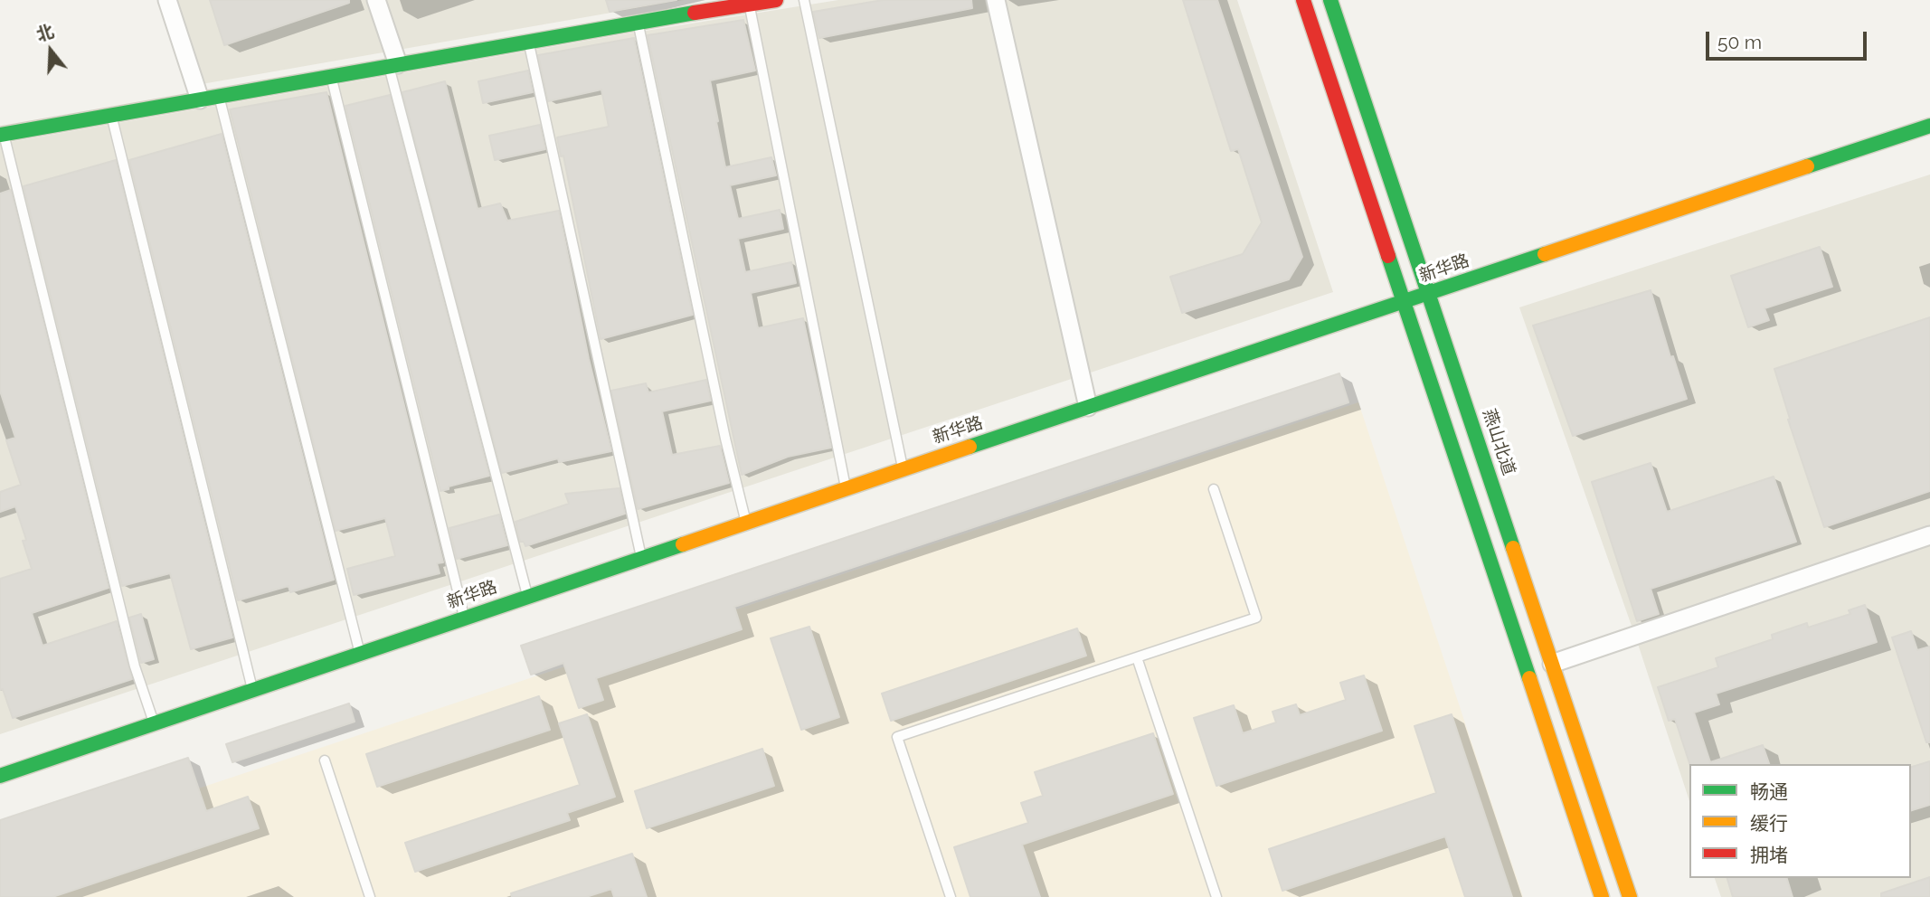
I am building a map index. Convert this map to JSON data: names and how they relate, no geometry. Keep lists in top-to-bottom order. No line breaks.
{"streets":{"main road":["新华路","燕山北道"]},"crossings":[["新华路","燕山北道"]],"legend":["畅通","缓行","拥堵"],"scale_bar":"50 m","north":"top"}
